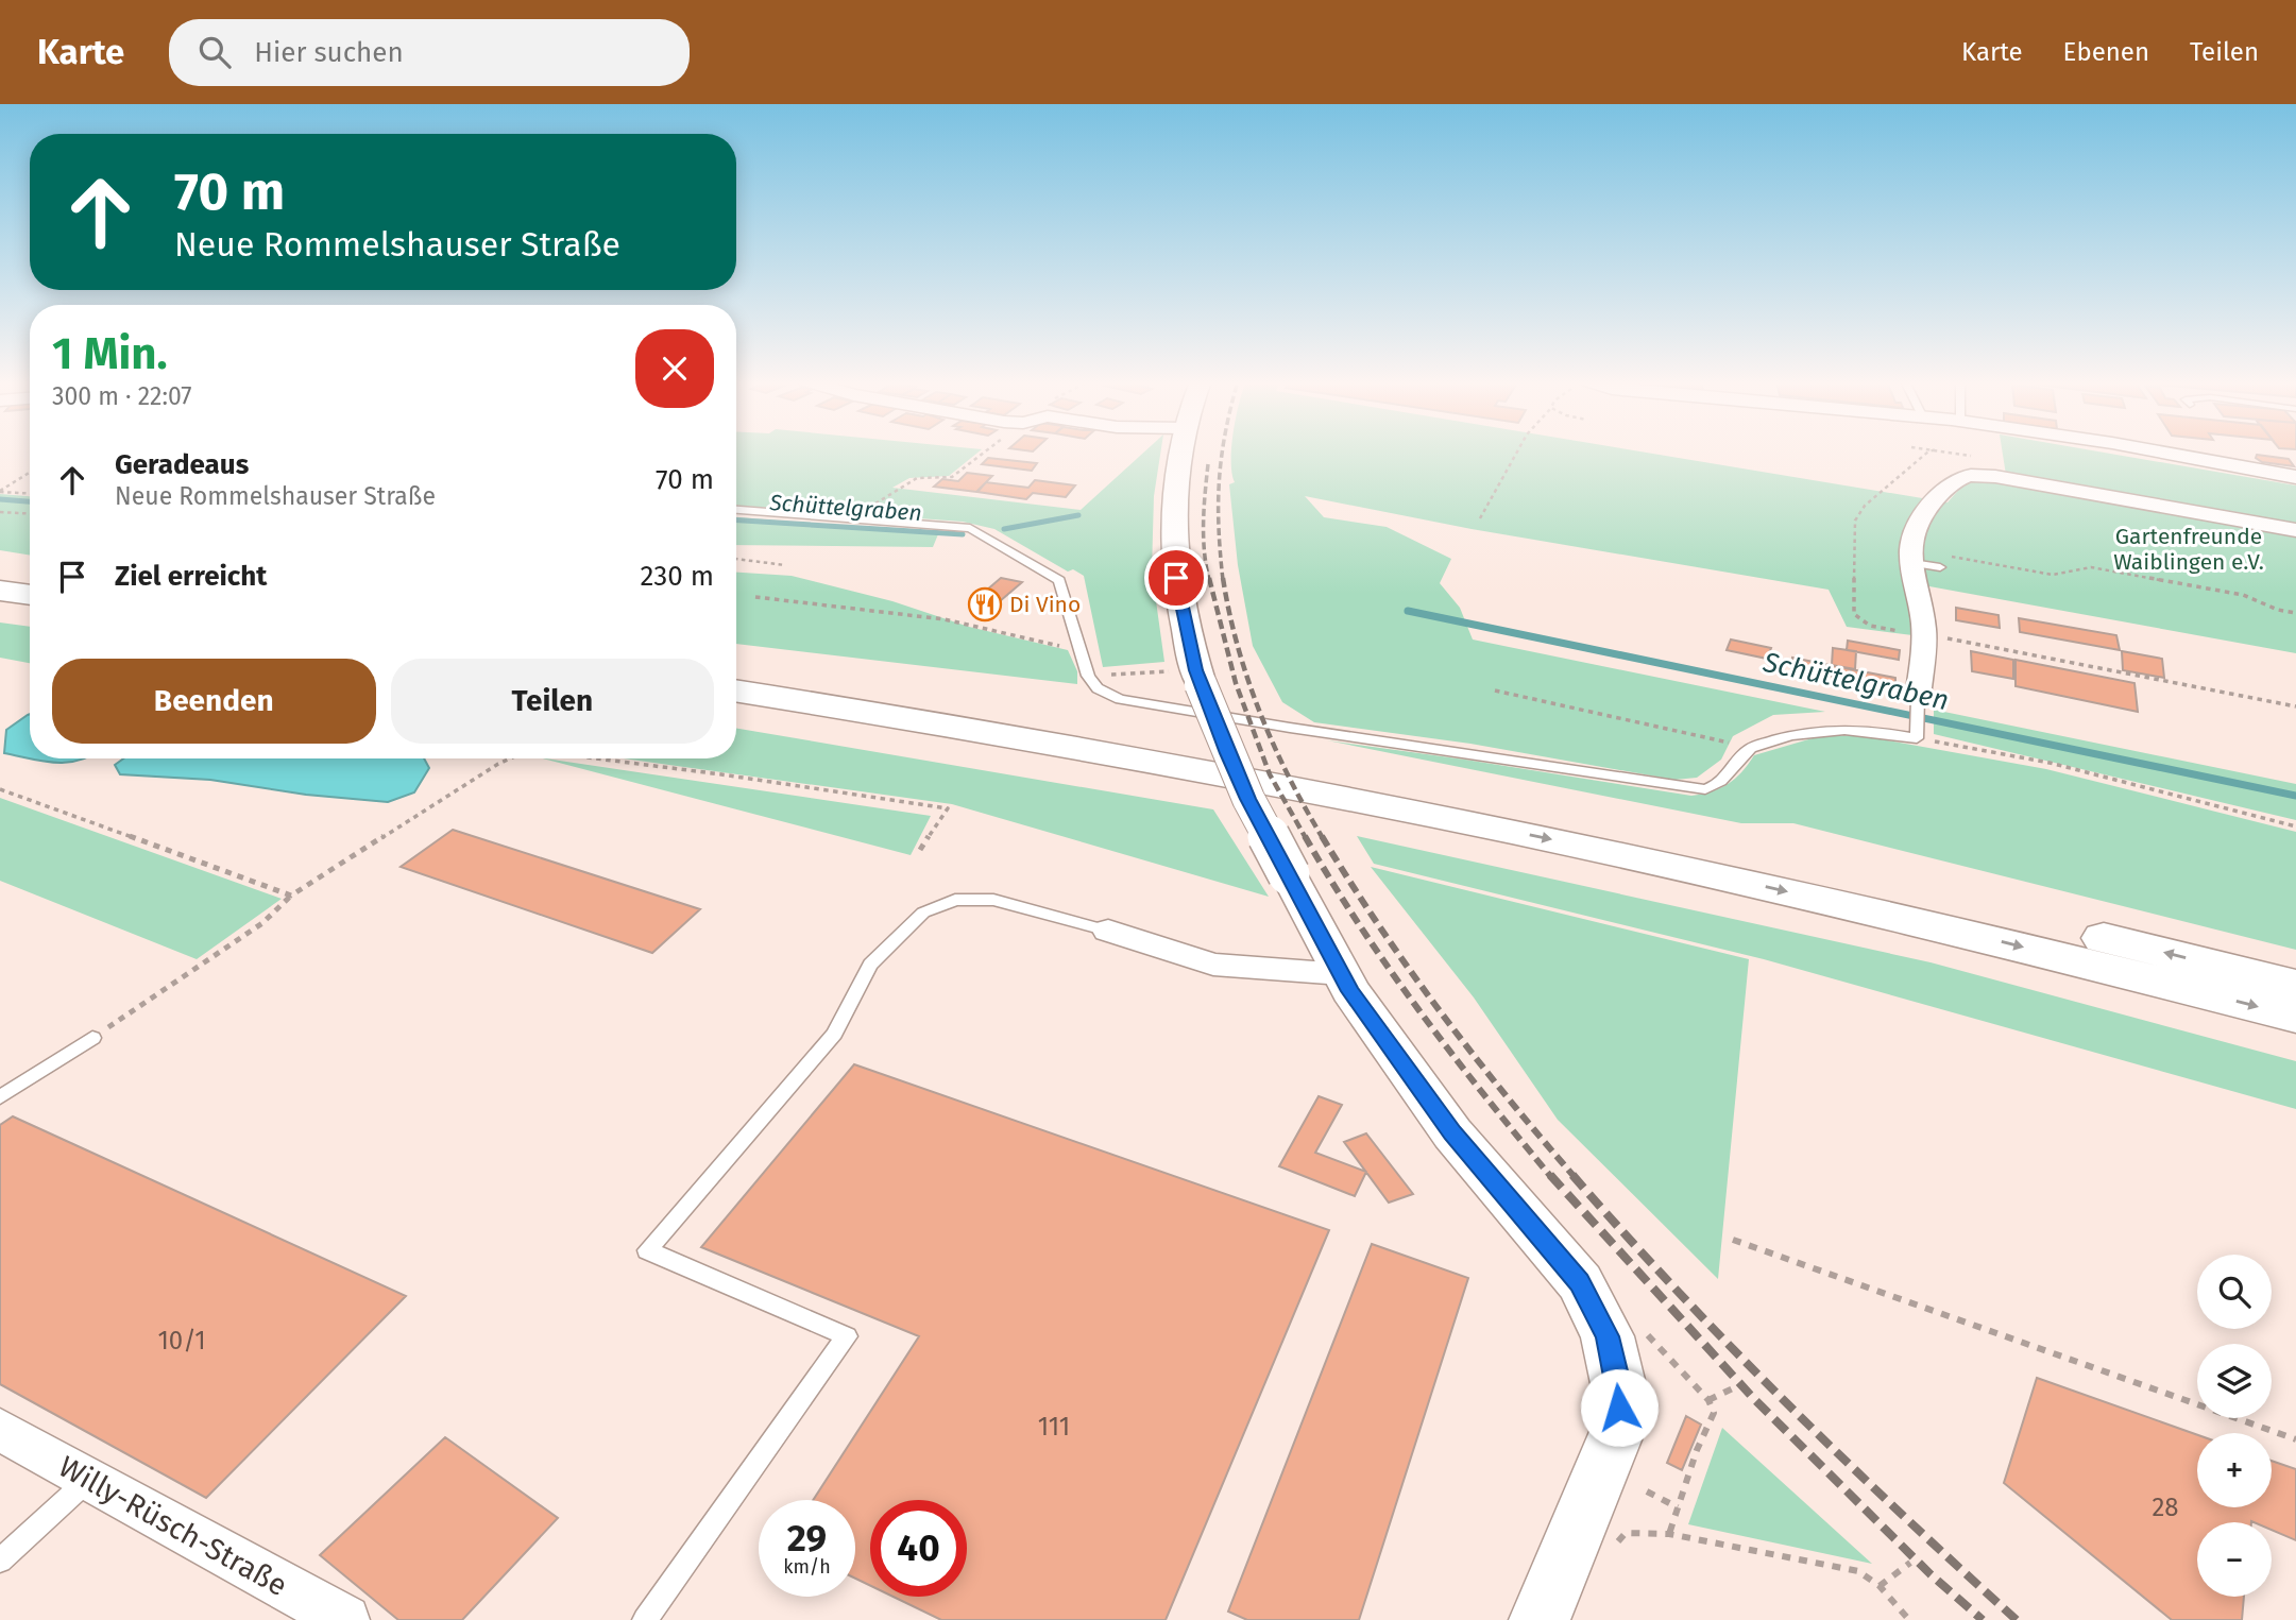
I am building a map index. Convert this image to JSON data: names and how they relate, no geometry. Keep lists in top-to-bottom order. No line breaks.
{"streets":{"street":["Willy-Rüsch-Straße"]},"water":["Schüttelgraben"],"parks":["Gartenfreunde Waiblingen e.V."],"places":{"restaurant":["Di Vino"]},"house_numbers":["10/1","111","28"],"page":{"header":"Karte","search":"Hier suchen","nav":["Karte","Ebenen","Teilen"],"turn":["70 m","Neue Rommelshauser Straße"],"heading":["1 Min.","300 m · 22:07"],"list":[{"name":"Geradeaus","note":"Neue Rommelshauser Straße","value":"70 m"},{"name":"Ziel erreicht","value":"230 m"}],"buttons":["Beenden","Teilen"],"map_buttons":["+","−"],"speed":"29 km/h","limit":"40"}}
